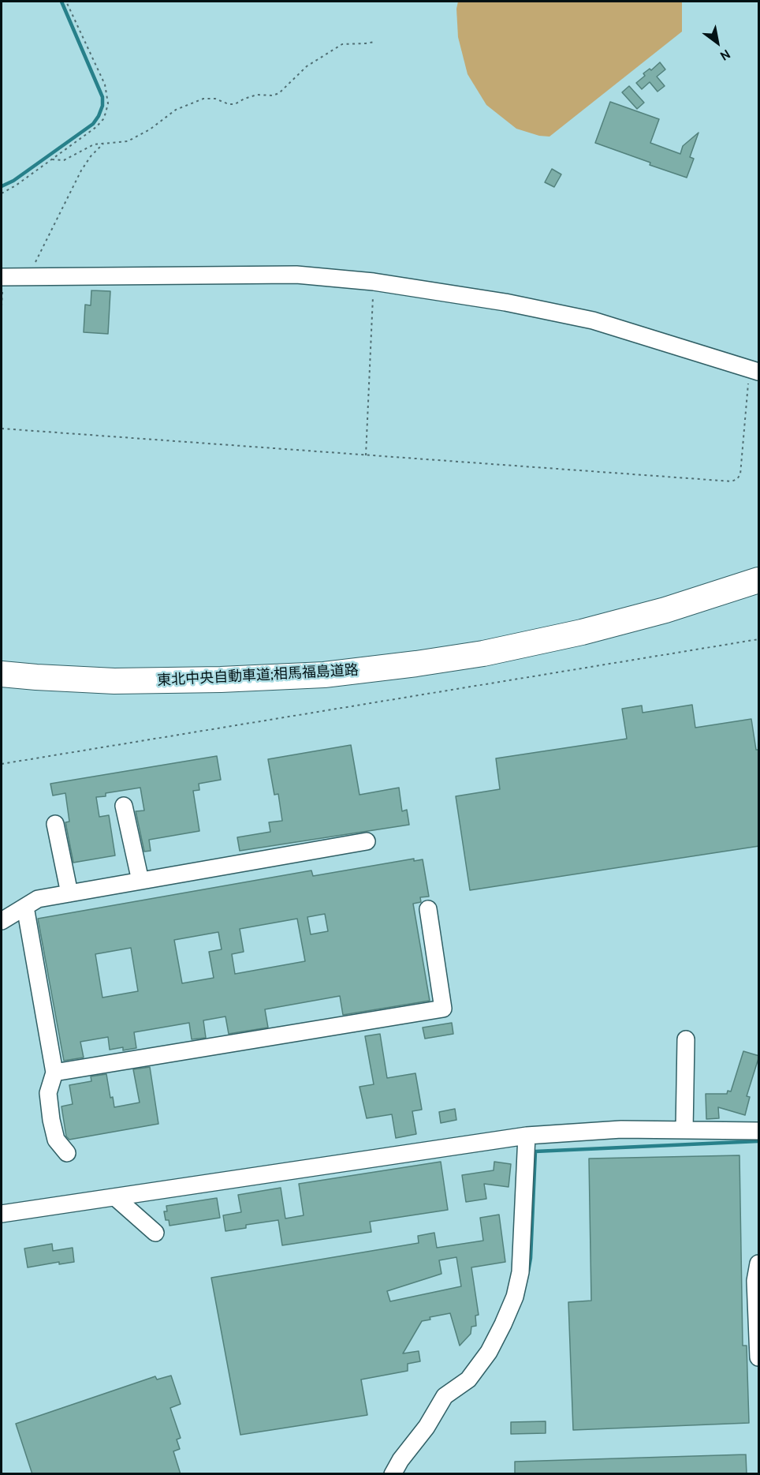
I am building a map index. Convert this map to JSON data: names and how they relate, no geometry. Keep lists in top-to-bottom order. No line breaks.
{"streets":{"highway":["東北中央自動車道;相馬福島道路"]},"north":"bottom right"}
